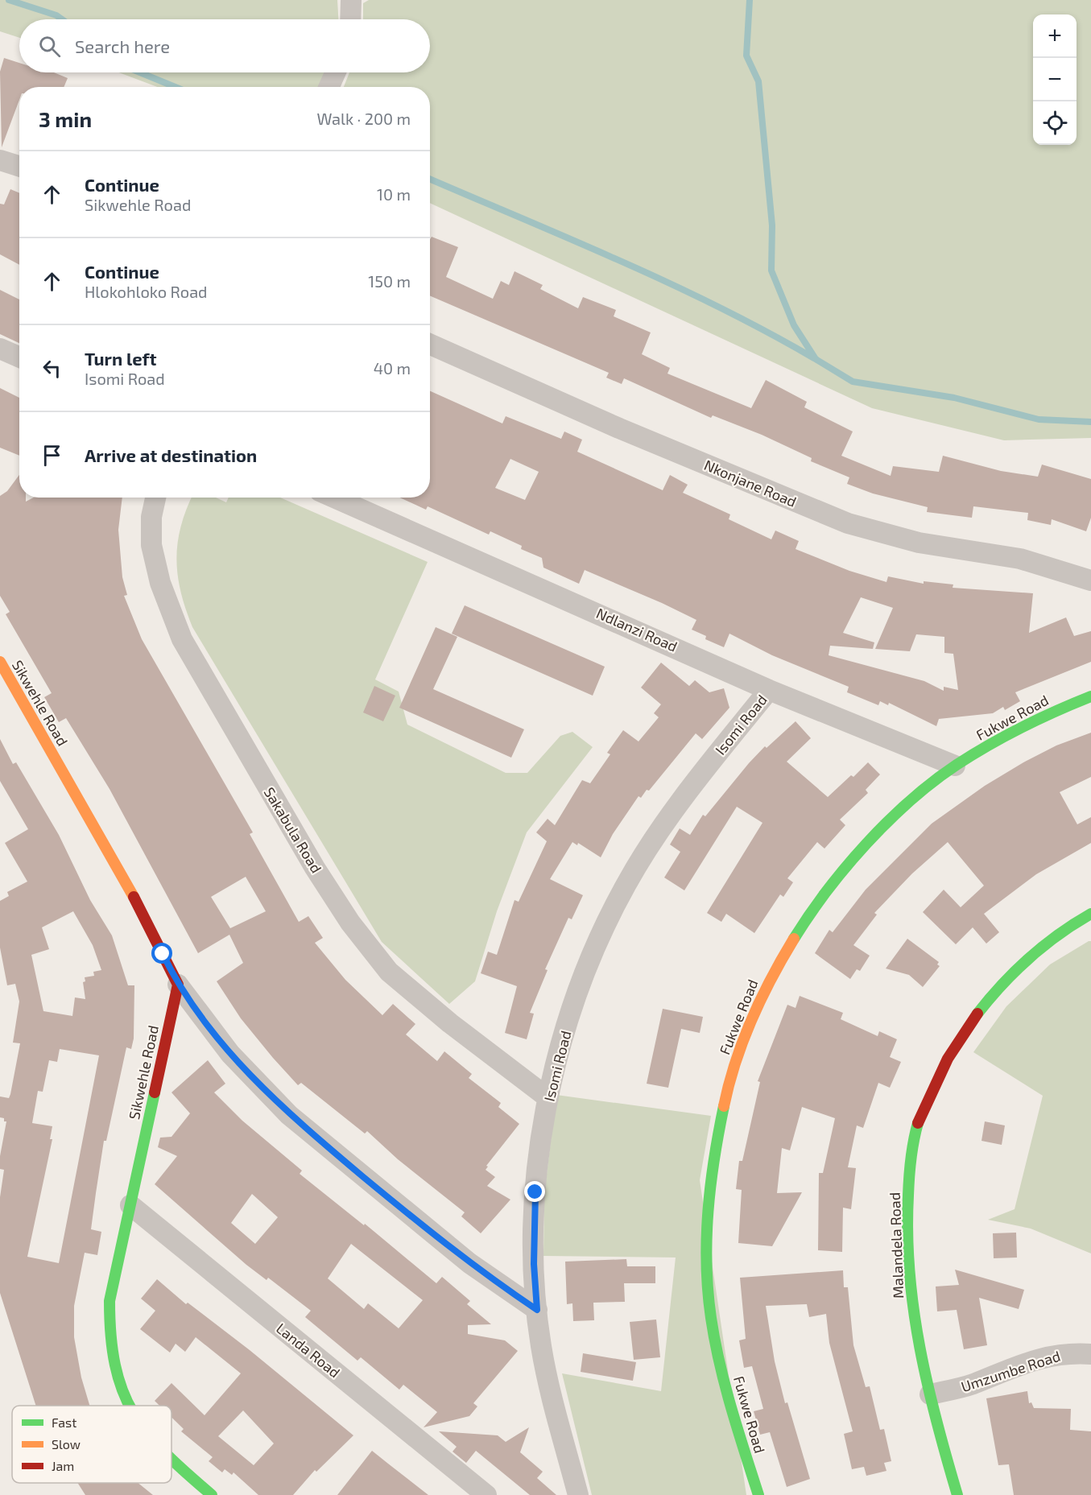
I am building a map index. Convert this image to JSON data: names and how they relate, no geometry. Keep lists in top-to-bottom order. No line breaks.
{"streets":{"street":["Nkonjane Road","Ndlanzi Road","Sikwehle Road","Fukwe Road","Isomi Road","Sakabula Road","Malandela Road","Landa Road","Umzumbe Road"]},"crossings":[["Ndlanzi Road","Fukwe Road"],["Ndlanzi Road","Isomi Road"],["Sikwehle Road","Landa Road"],["Isomi Road","Sakabula Road"],["Malandela Road","Umzumbe Road"]],"legend":["Fast","Slow","Jam"],"page":{"map_buttons":["+","−"],"search":"Search here","heading":["3 min","Walk · 200 m"],"list":[["Continue","Sikwehle Road","10 m"],["Continue","Hlokohloko Road","150 m"],["Turn left","Isomi Road","40 m"],"Arrive at destination"]}}
